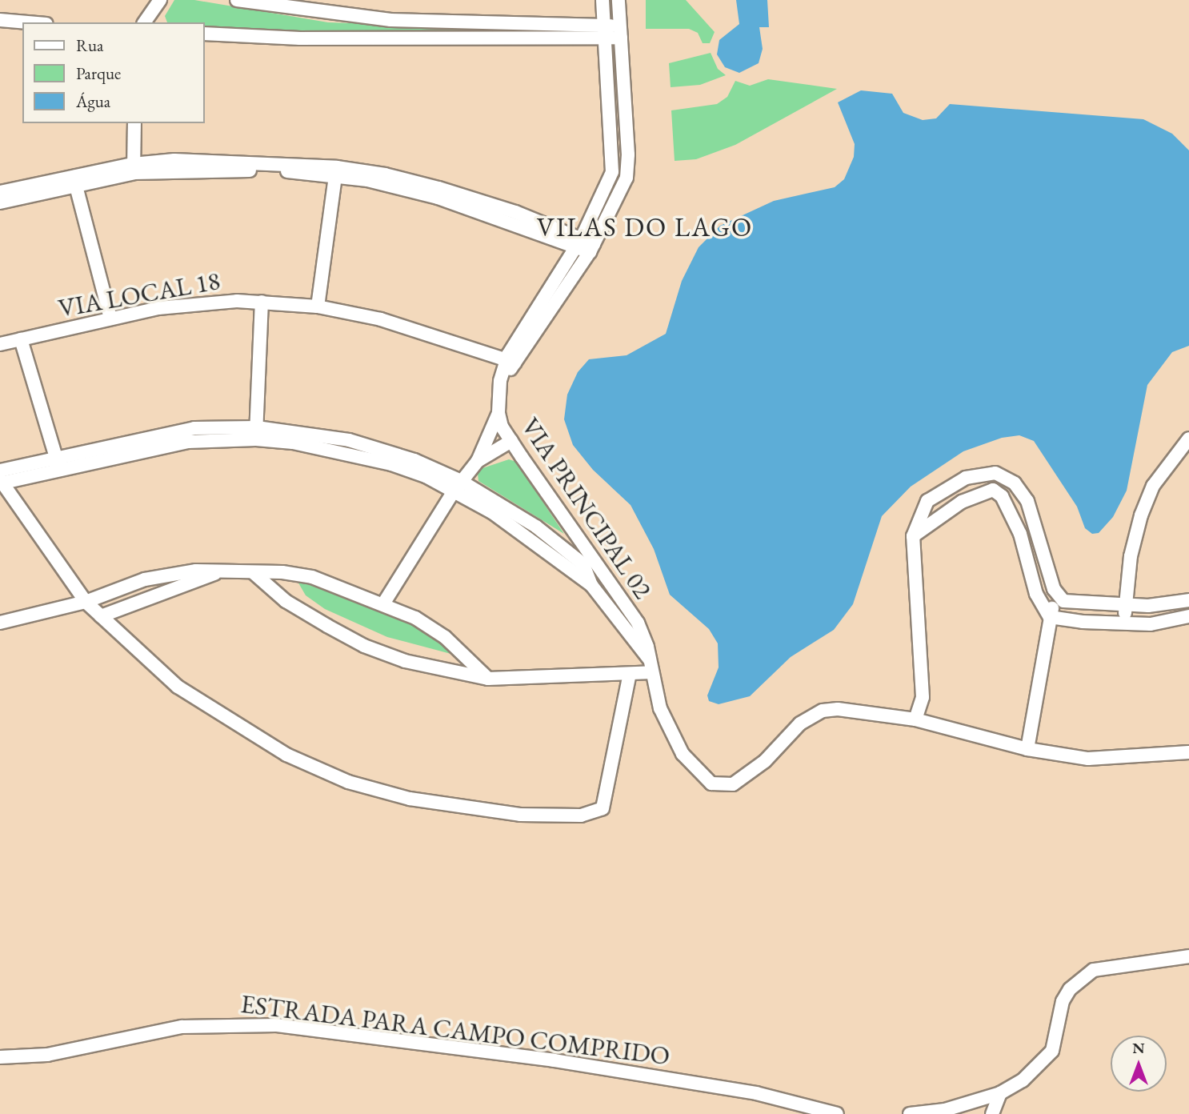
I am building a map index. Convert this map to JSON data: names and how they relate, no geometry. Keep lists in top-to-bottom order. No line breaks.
{"streets":{"street":["VIA LOCAL 18","VIA PRINCIPAL 02","ESTRADA PARA CAMPO COMPRIDO"]},"crossings":[["VIA LOCAL 18","VIA PRINCIPAL 02"]],"districts":["VILAS DO LAGO"],"legend":["Rua","Parque","Água"],"north":"top"}
